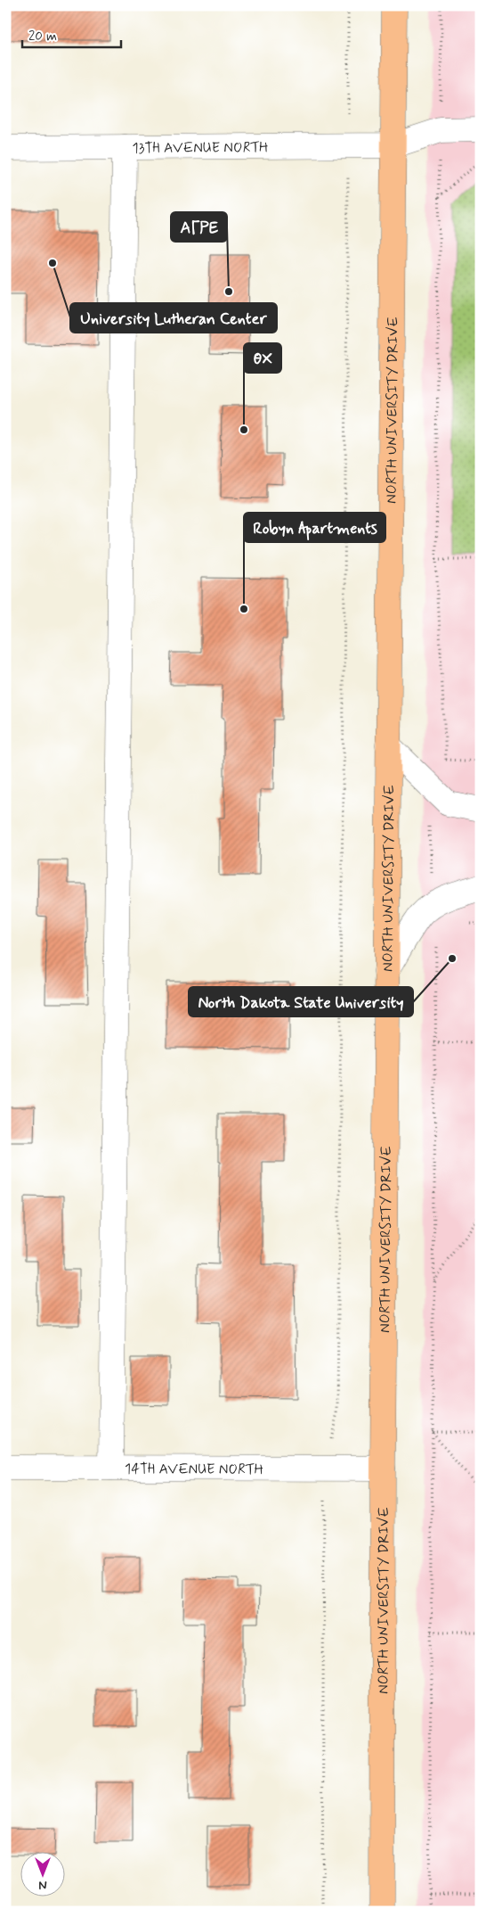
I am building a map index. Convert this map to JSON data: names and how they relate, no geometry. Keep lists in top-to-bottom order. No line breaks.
{"streets":{"main road":["NORTH UNIVERSITY DRIVE"],"street":["13TH AVENUE NORTH","14TH AVENUE NORTH"]},"crossings":[["13TH AVENUE NORTH","NORTH UNIVERSITY DRIVE"],["NORTH UNIVERSITY DRIVE","14TH AVENUE NORTH"]],"places":["University Lutheran Center","ΑΓΡΕ","θΧ","Robyn Apartments","North Dakota State University"],"scale_bar":"20 m","north":"bottom"}
